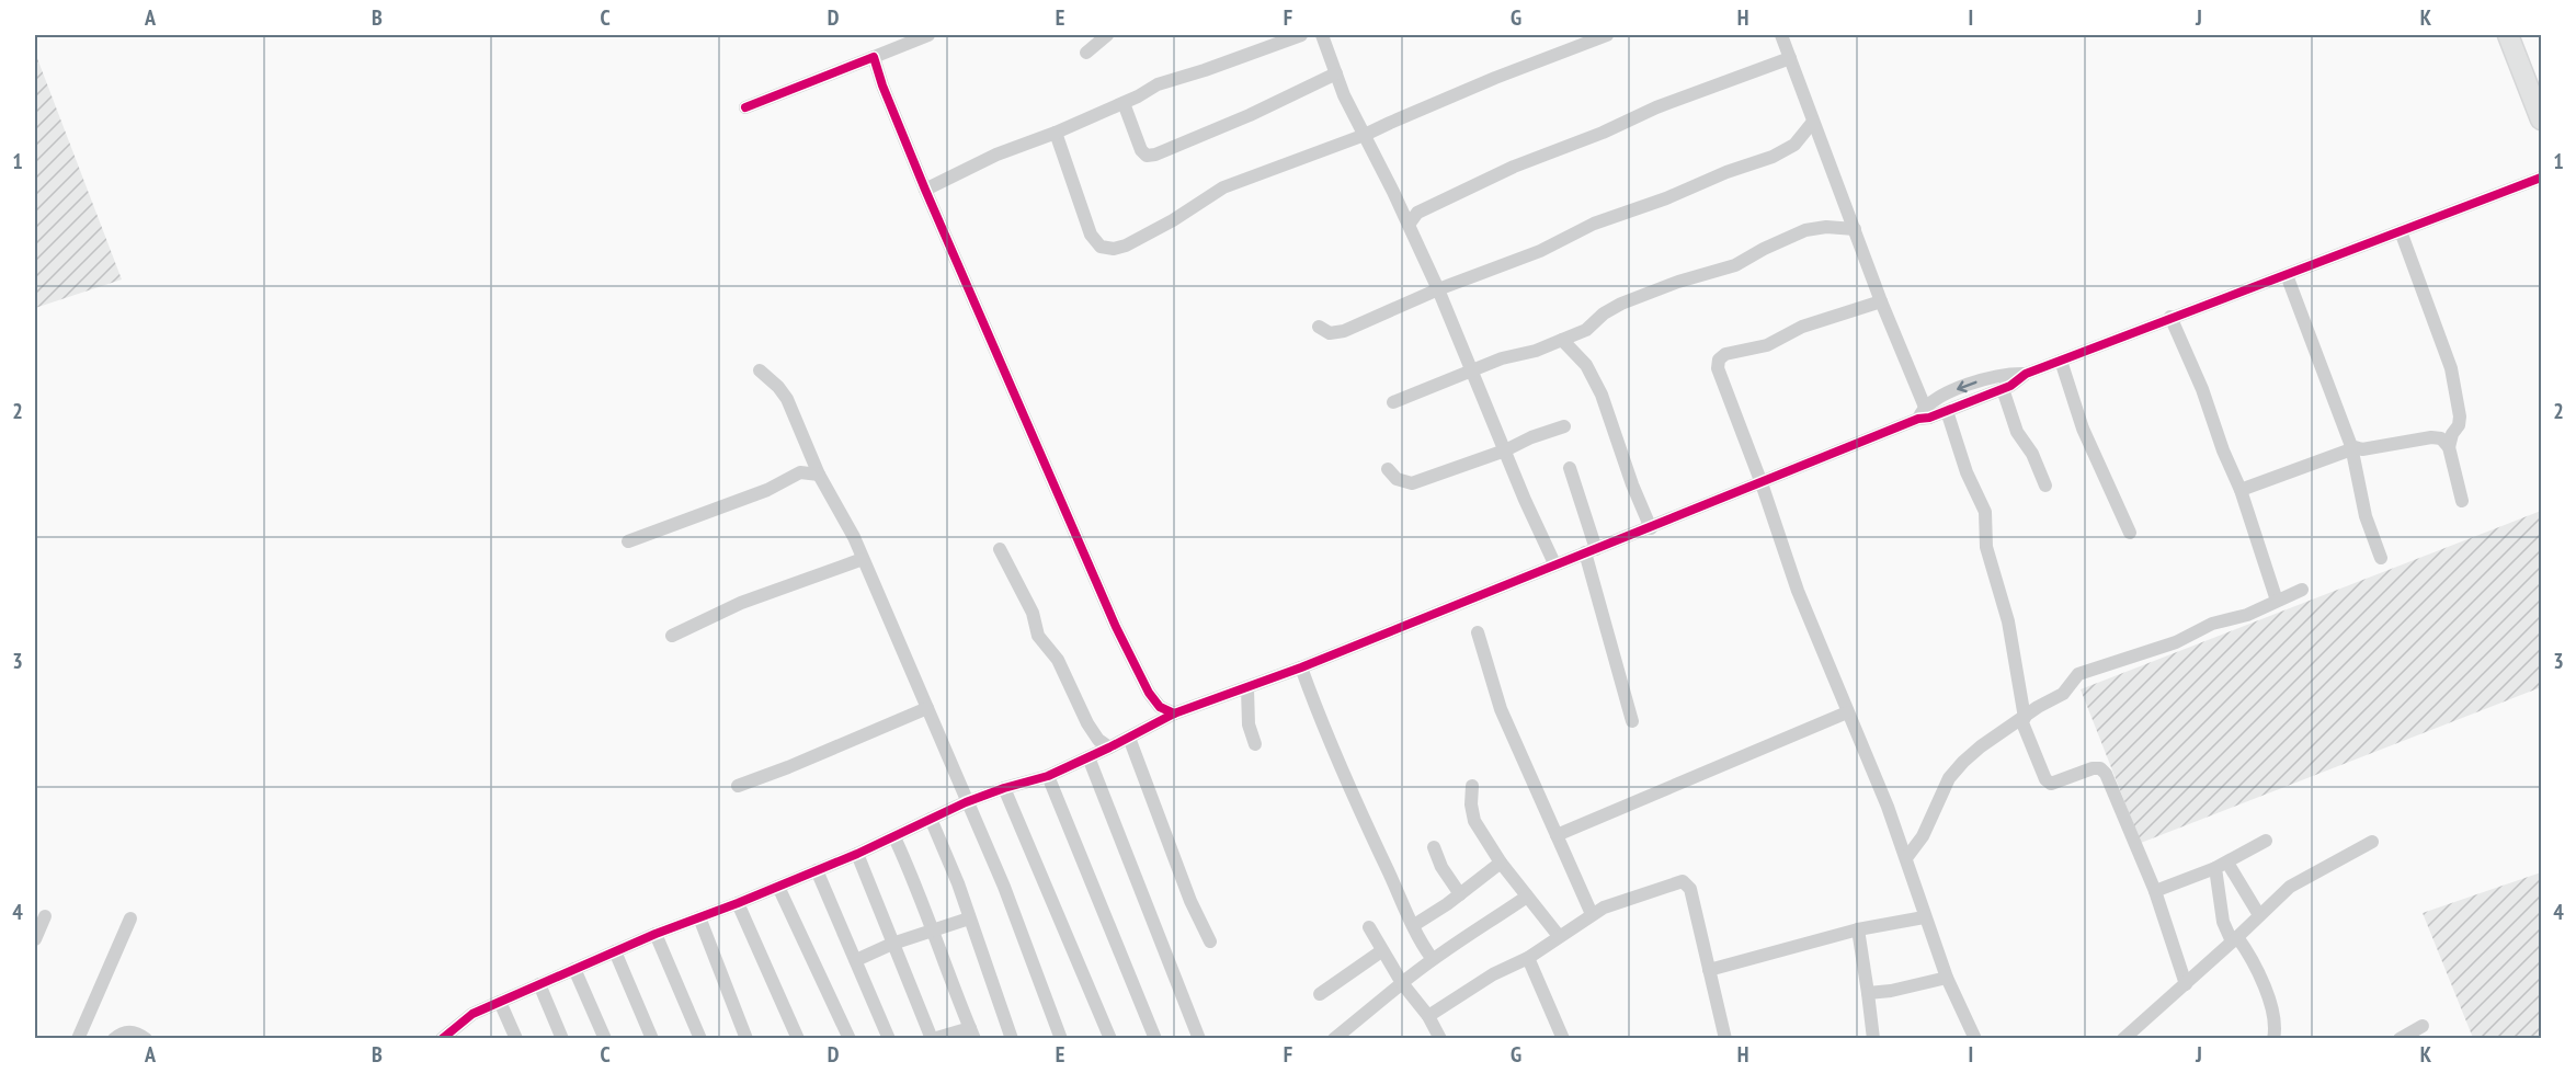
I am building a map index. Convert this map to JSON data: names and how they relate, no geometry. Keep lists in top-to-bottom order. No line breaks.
{"grid":{"columns":["A","B","C","D","E","F","G","H","I","J","K"],"rows":["1","2","3","4"]}}
